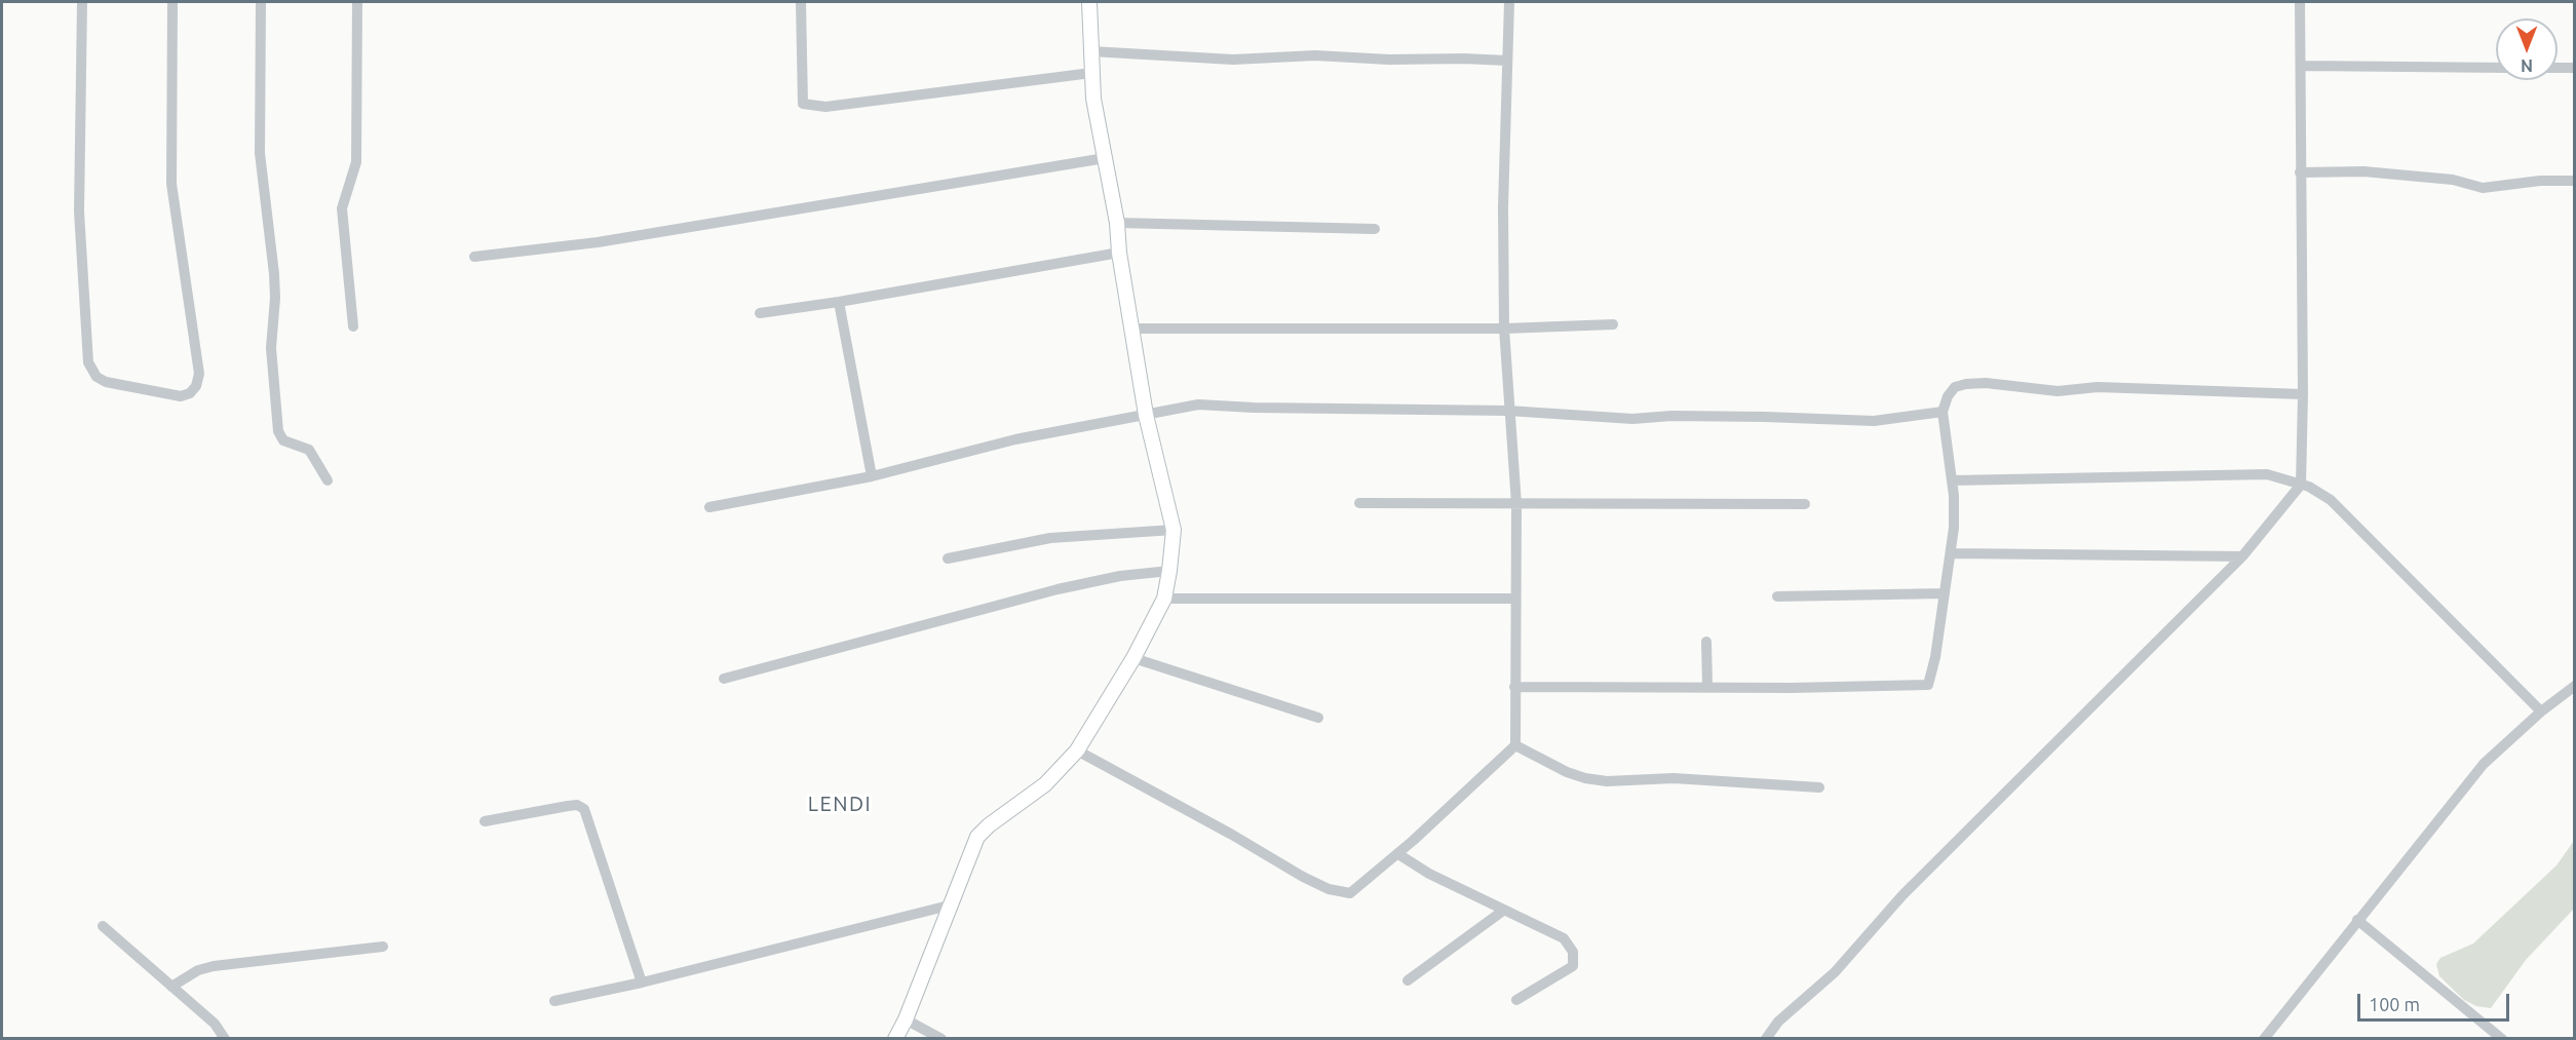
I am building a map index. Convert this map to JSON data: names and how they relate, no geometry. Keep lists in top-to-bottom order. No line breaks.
{"districts":["LENDI"],"scale_bar":"100 m","north":"bottom"}
